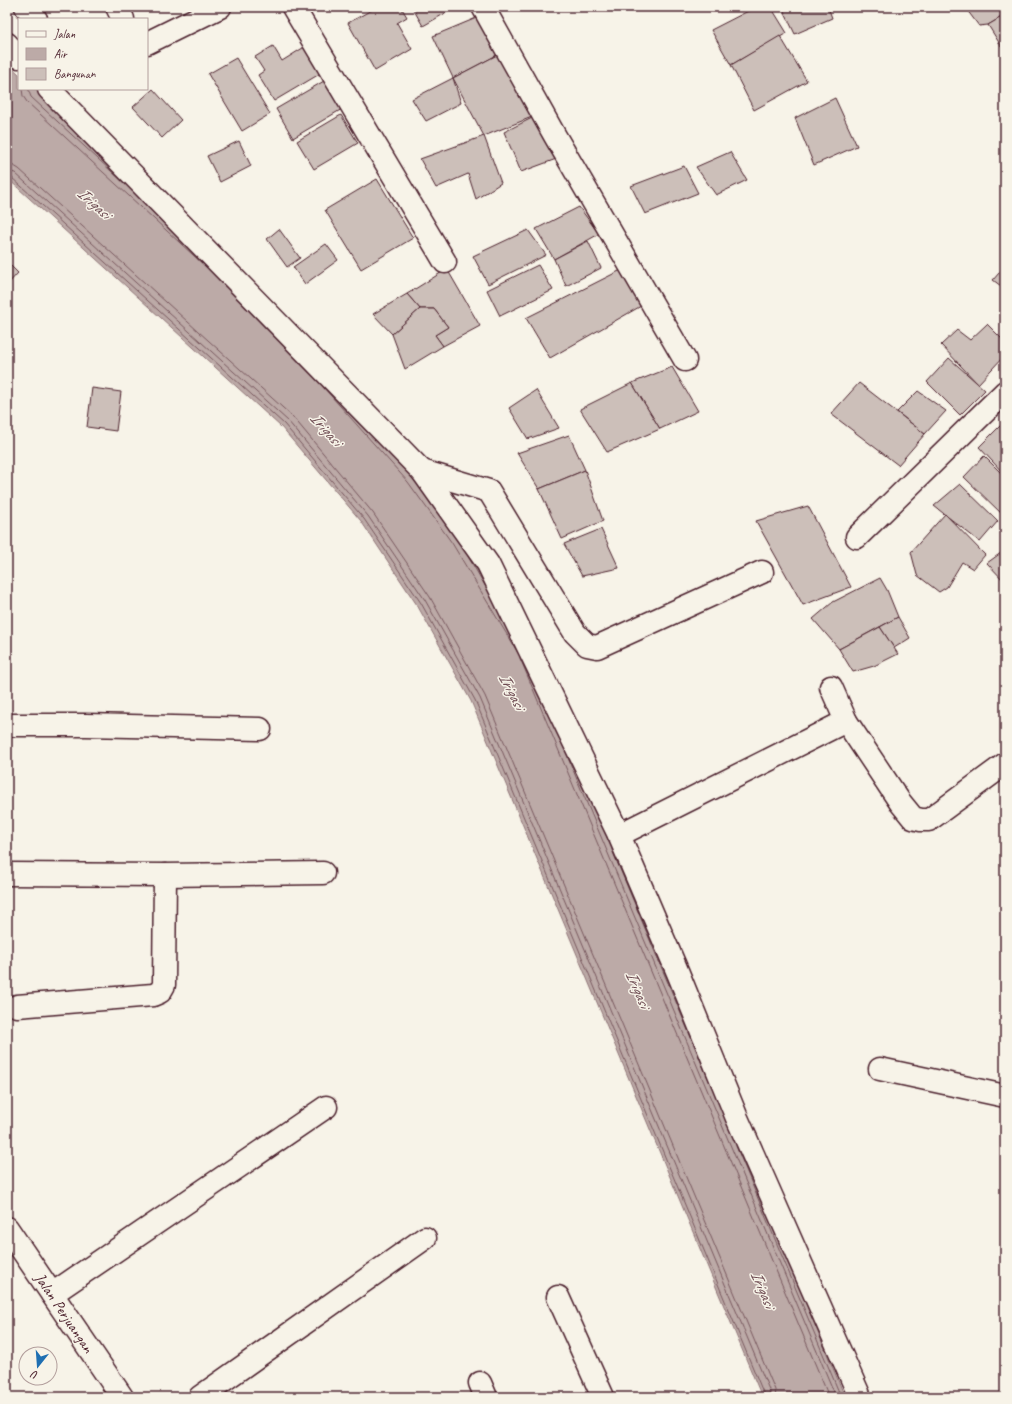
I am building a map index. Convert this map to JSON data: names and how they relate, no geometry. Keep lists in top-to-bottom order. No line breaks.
{"streets":{"street":["Jalan Perjuangan"]},"water":["Irigasi"],"legend":["Jalan","Air","Bangunan"],"north":"bottom"}
